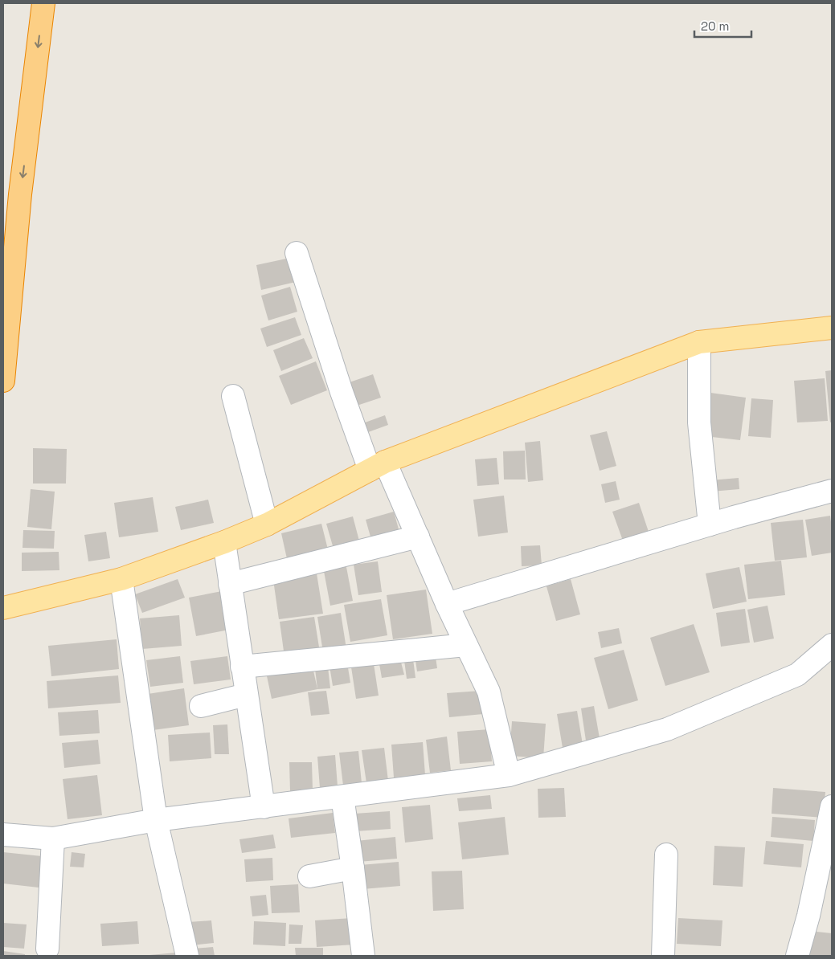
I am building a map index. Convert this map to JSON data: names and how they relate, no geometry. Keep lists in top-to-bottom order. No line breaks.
{"scale_bar":"20 m"}
